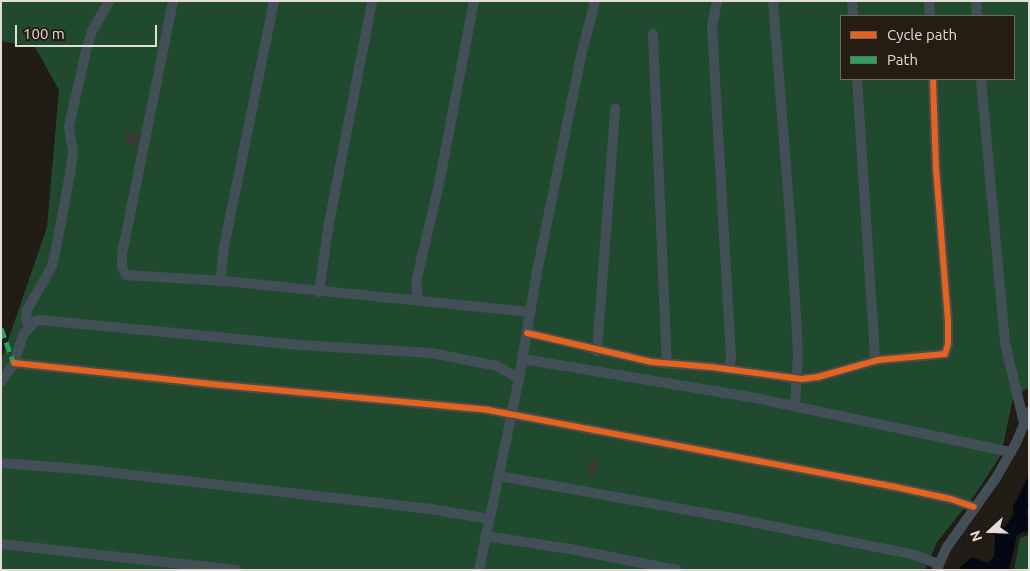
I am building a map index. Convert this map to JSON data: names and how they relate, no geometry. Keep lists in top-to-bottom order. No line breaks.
{"legend":["Cycle path","Path"],"scale_bar":"100 m","north":"left"}
